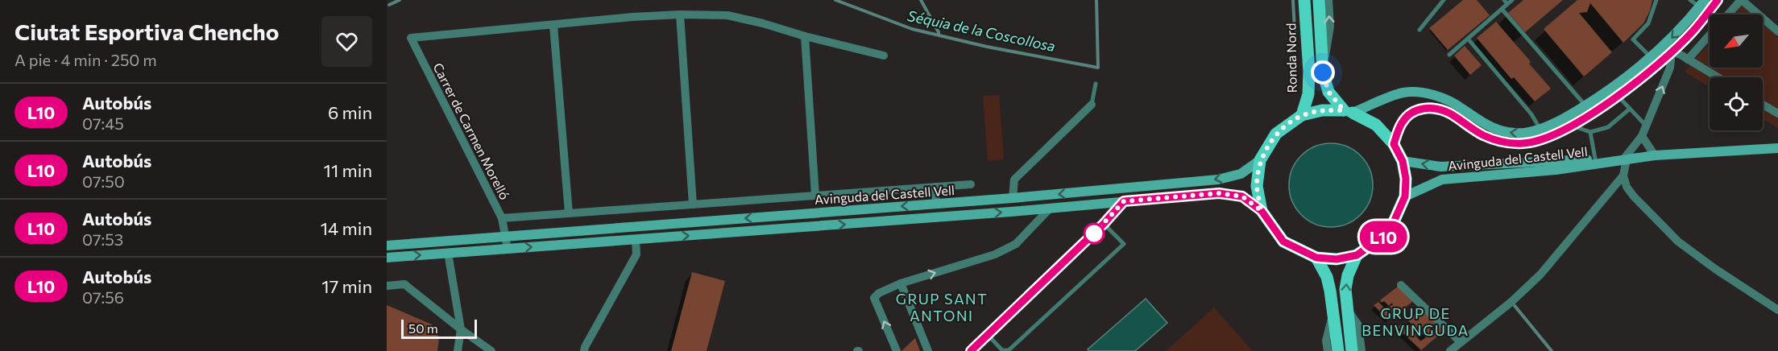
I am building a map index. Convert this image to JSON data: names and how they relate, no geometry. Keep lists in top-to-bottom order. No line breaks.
{"streets":{"main road":["Ronda Nord","Avinguda del Castell Vell"],"street":["Carrer de Carmen Morelló"]},"crossings":[["Ronda Nord","Avinguda del Castell Vell"],["Carrer de Carmen Morelló","Avinguda del Castell Vell"]],"districts":["GRUP SANT ANTONI","GRUP DE BENVINGUDA"],"water":["Séquia de la Coscollosa"],"lines":["bus line L10"],"scale_bar":"50 m","north":"bottom left","page":{"heading":["Ciutat Esportiva Chencho","A pie · 4 min · 250 m"],"on_map":"L10","list":[{"mark":"L10","name":"Autobús","note":"07:45","value":"6 min"},{"mark":"L10","name":"Autobús","note":"07:50","value":"11 min"},{"mark":"L10","name":"Autobús","note":"07:53","value":"14 min"},{"mark":"L10","name":"Autobús","note":"07:56","value":"17 min"}],"scale":"50 m"}}
